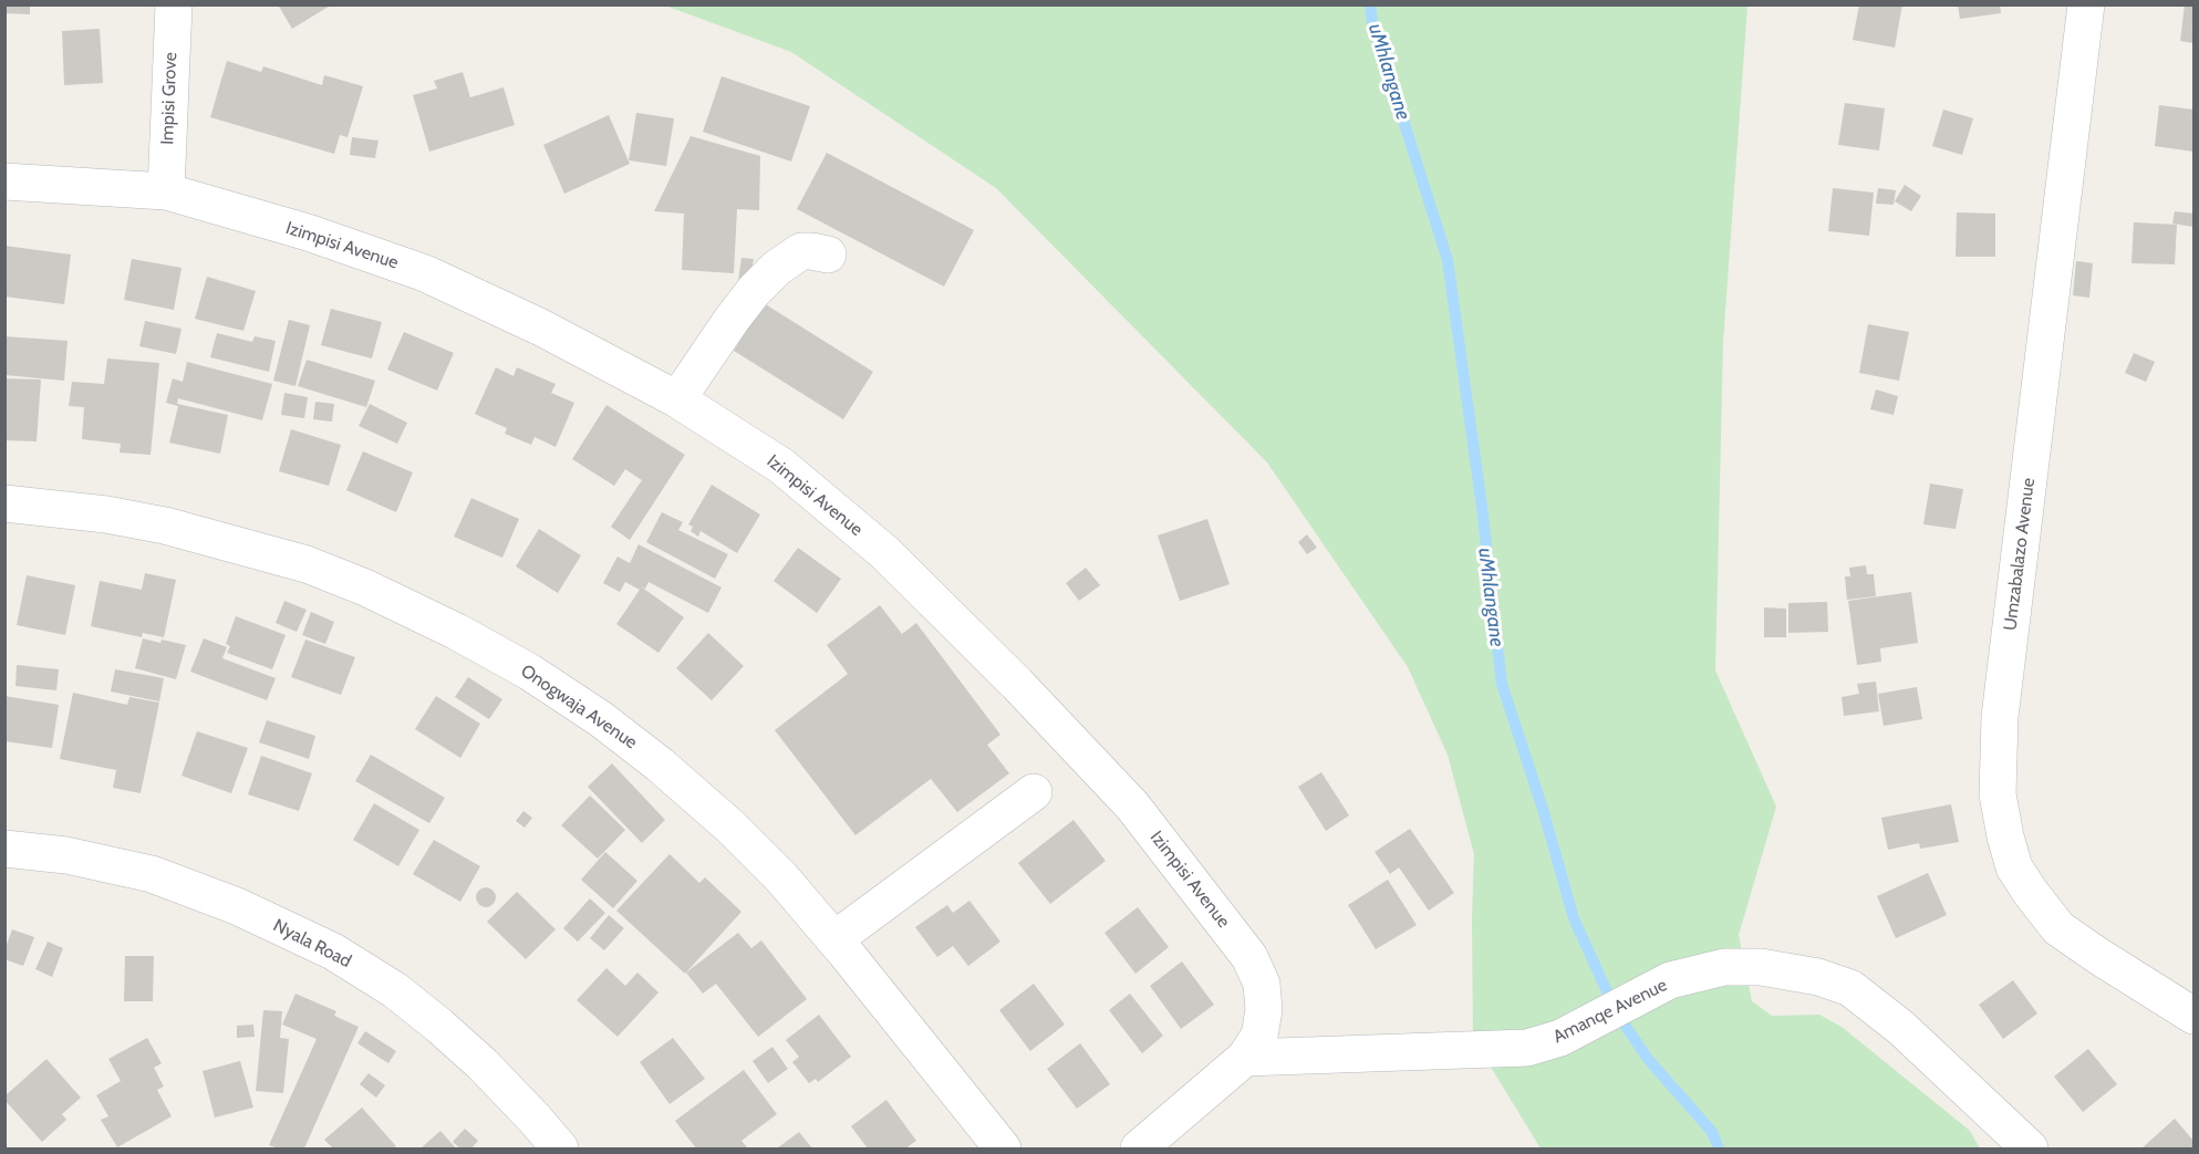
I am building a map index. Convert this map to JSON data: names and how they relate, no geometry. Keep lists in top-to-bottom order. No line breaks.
{"streets":{"street":["Impisi Grove","Izimpisi Avenue","Umzabalazo Avenue","Onogwaja Avenue","Nyala Road","Amanqe Avenue"]},"crossings":[["Impisi Grove","Izimpisi Avenue"],["Izimpisi Avenue","Amanqe Avenue"]],"water":["uMhlangane"]}
